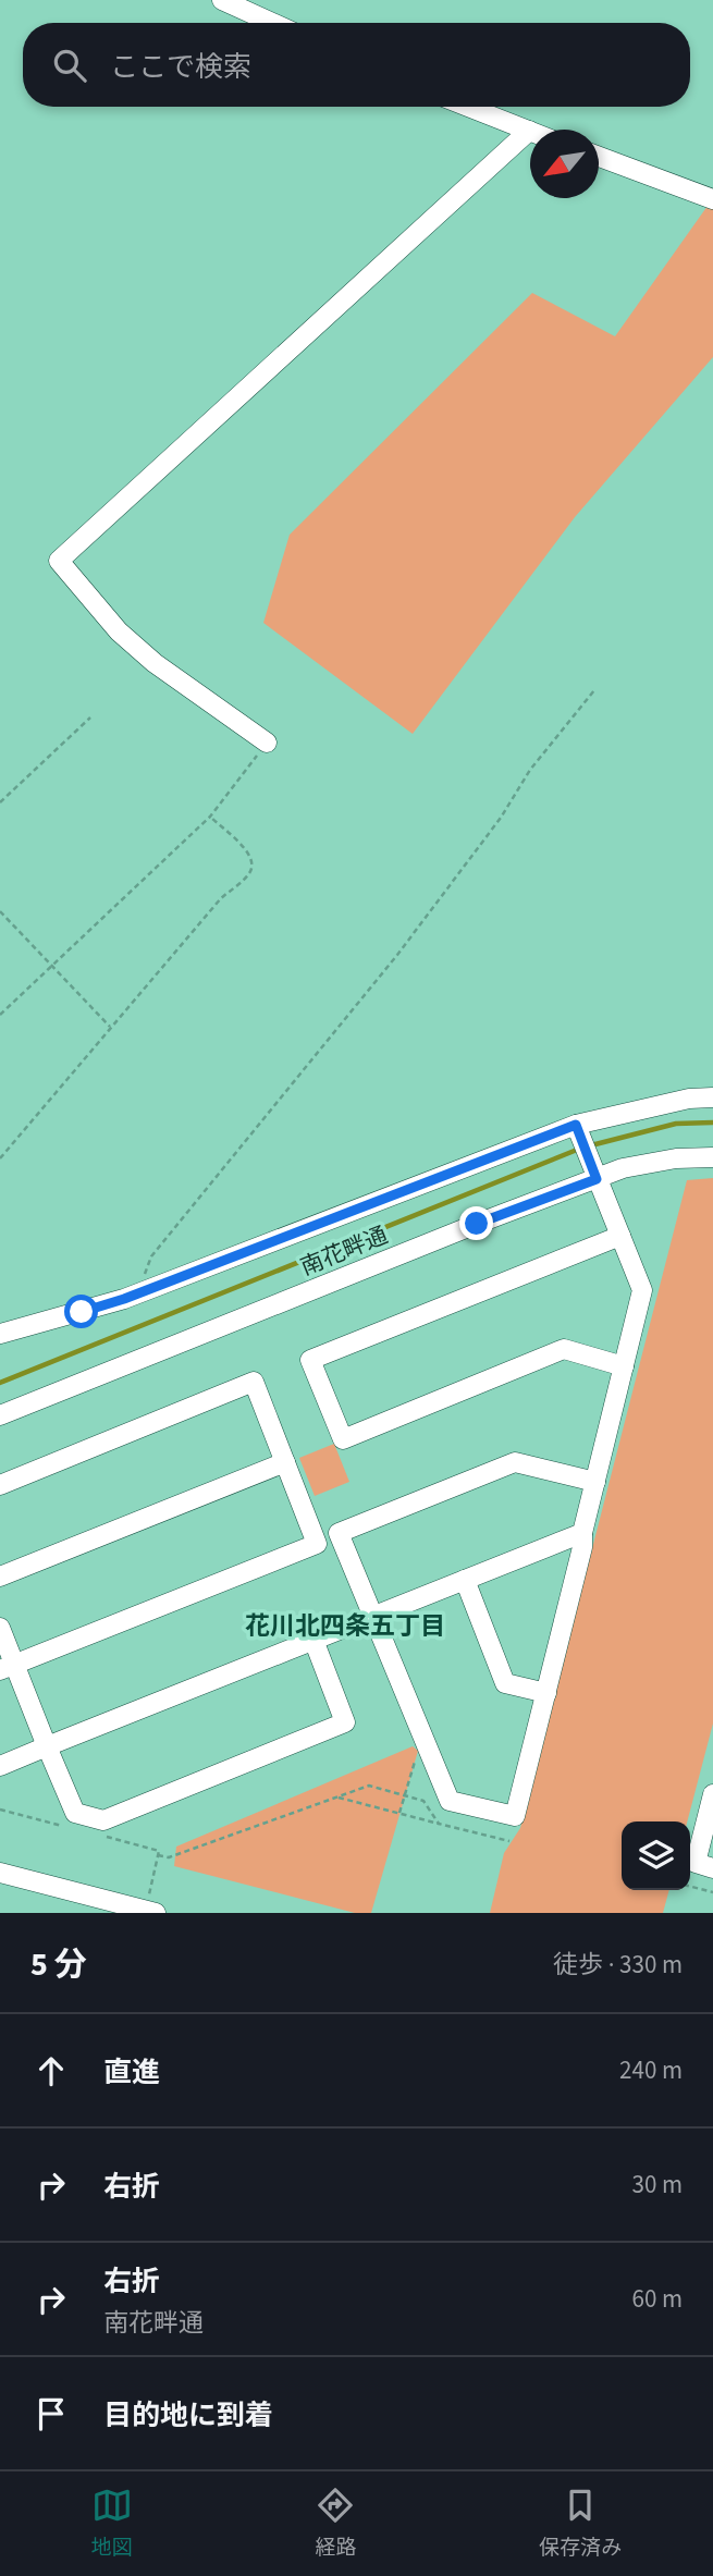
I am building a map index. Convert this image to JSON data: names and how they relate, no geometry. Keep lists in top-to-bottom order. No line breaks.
{"streets":{"street":["南花畔通"]},"districts":["花川北四条五丁目"],"north":"bottom left","page":{"search":"ここで検索","heading":["5 分","徒歩 · 330 m"],"list":[["直進","240 m"],["右折","30 m"],["右折","南花畔通","60 m"],"目的地に到着"],"nav":["地図","経路","保存済み"]}}
